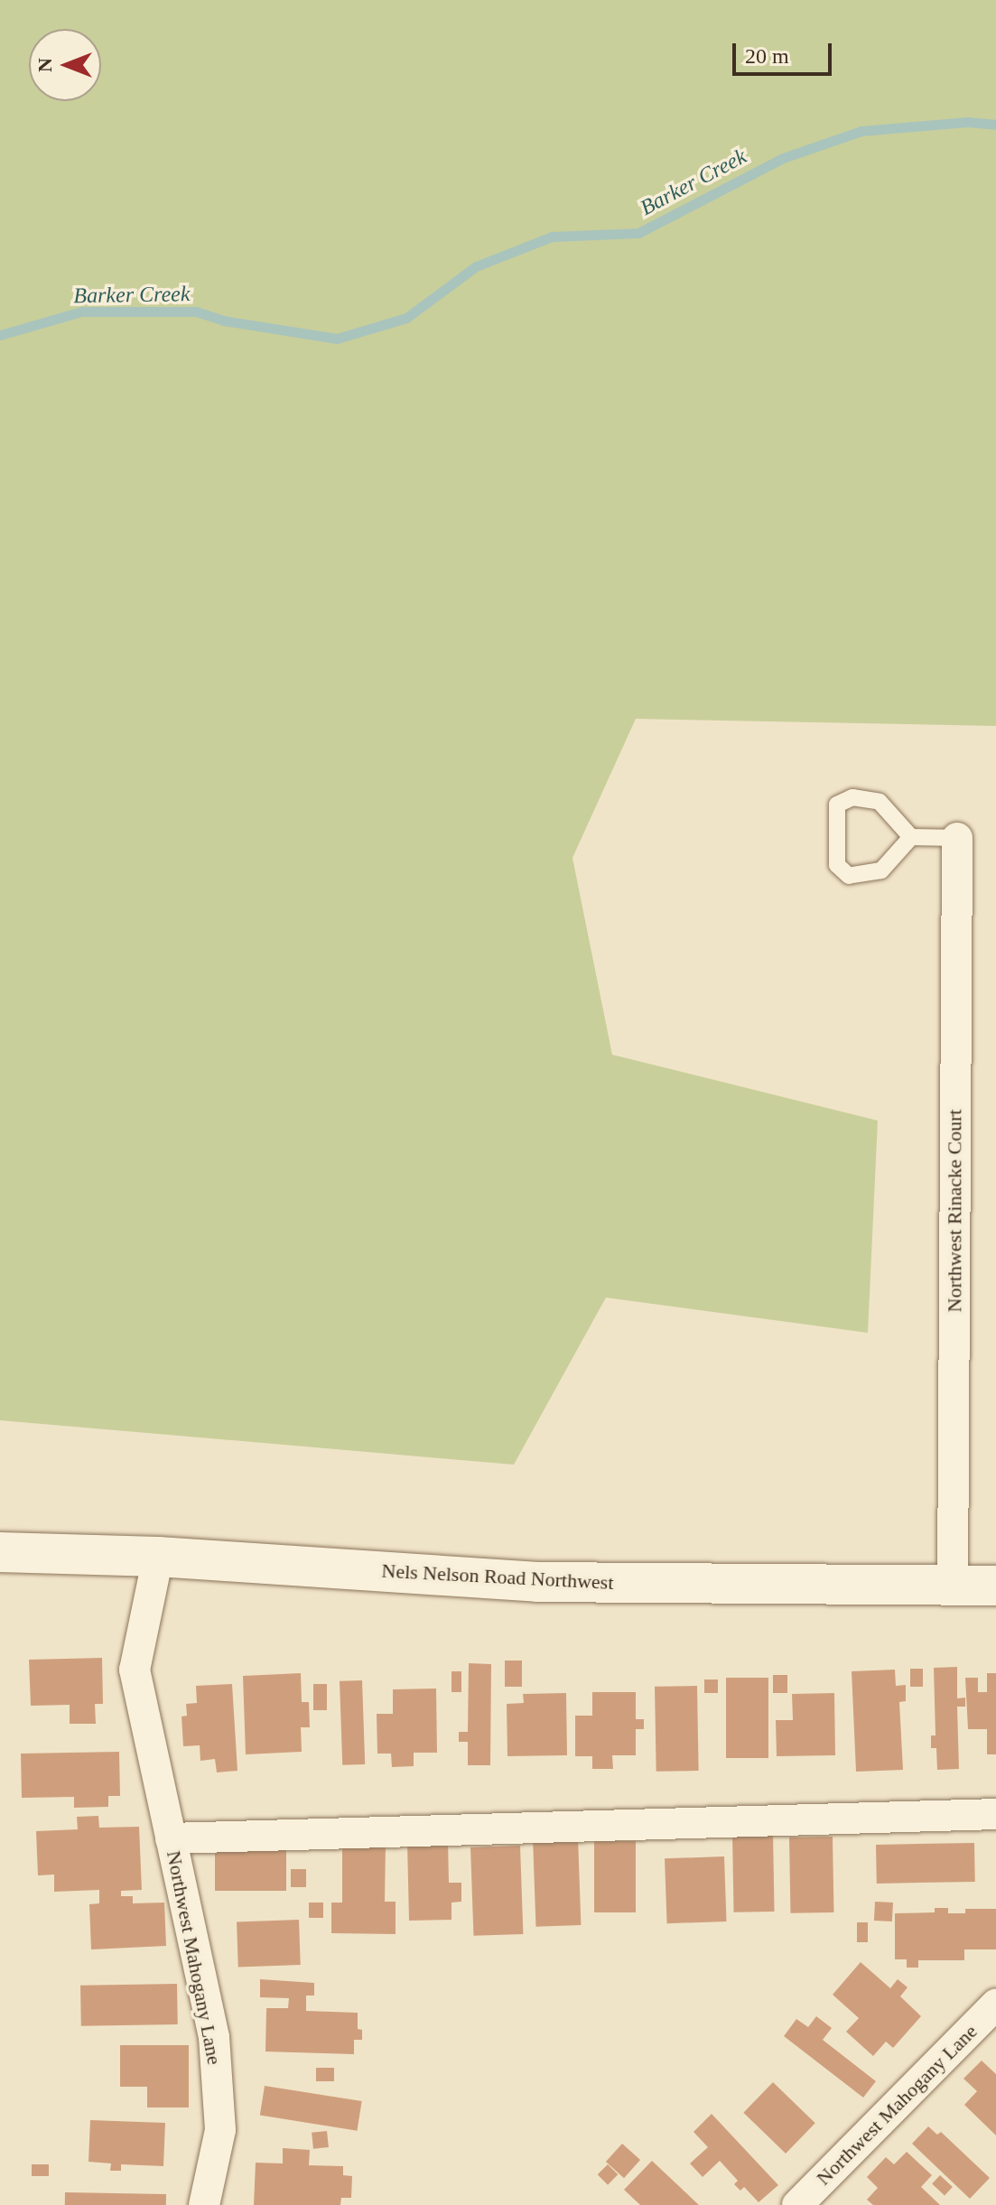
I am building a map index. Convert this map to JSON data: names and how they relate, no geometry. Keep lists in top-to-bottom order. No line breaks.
{"streets":{"street":["Northwest Rinacke Court","Nels Nelson Road Northwest","Northwest Mahogany Lane"]},"crossings":[["Northwest Rinacke Court","Nels Nelson Road Northwest"],["Nels Nelson Road Northwest","Northwest Mahogany Lane"]],"water":["Barker Creek"],"scale_bar":"20 m","north":"left"}
